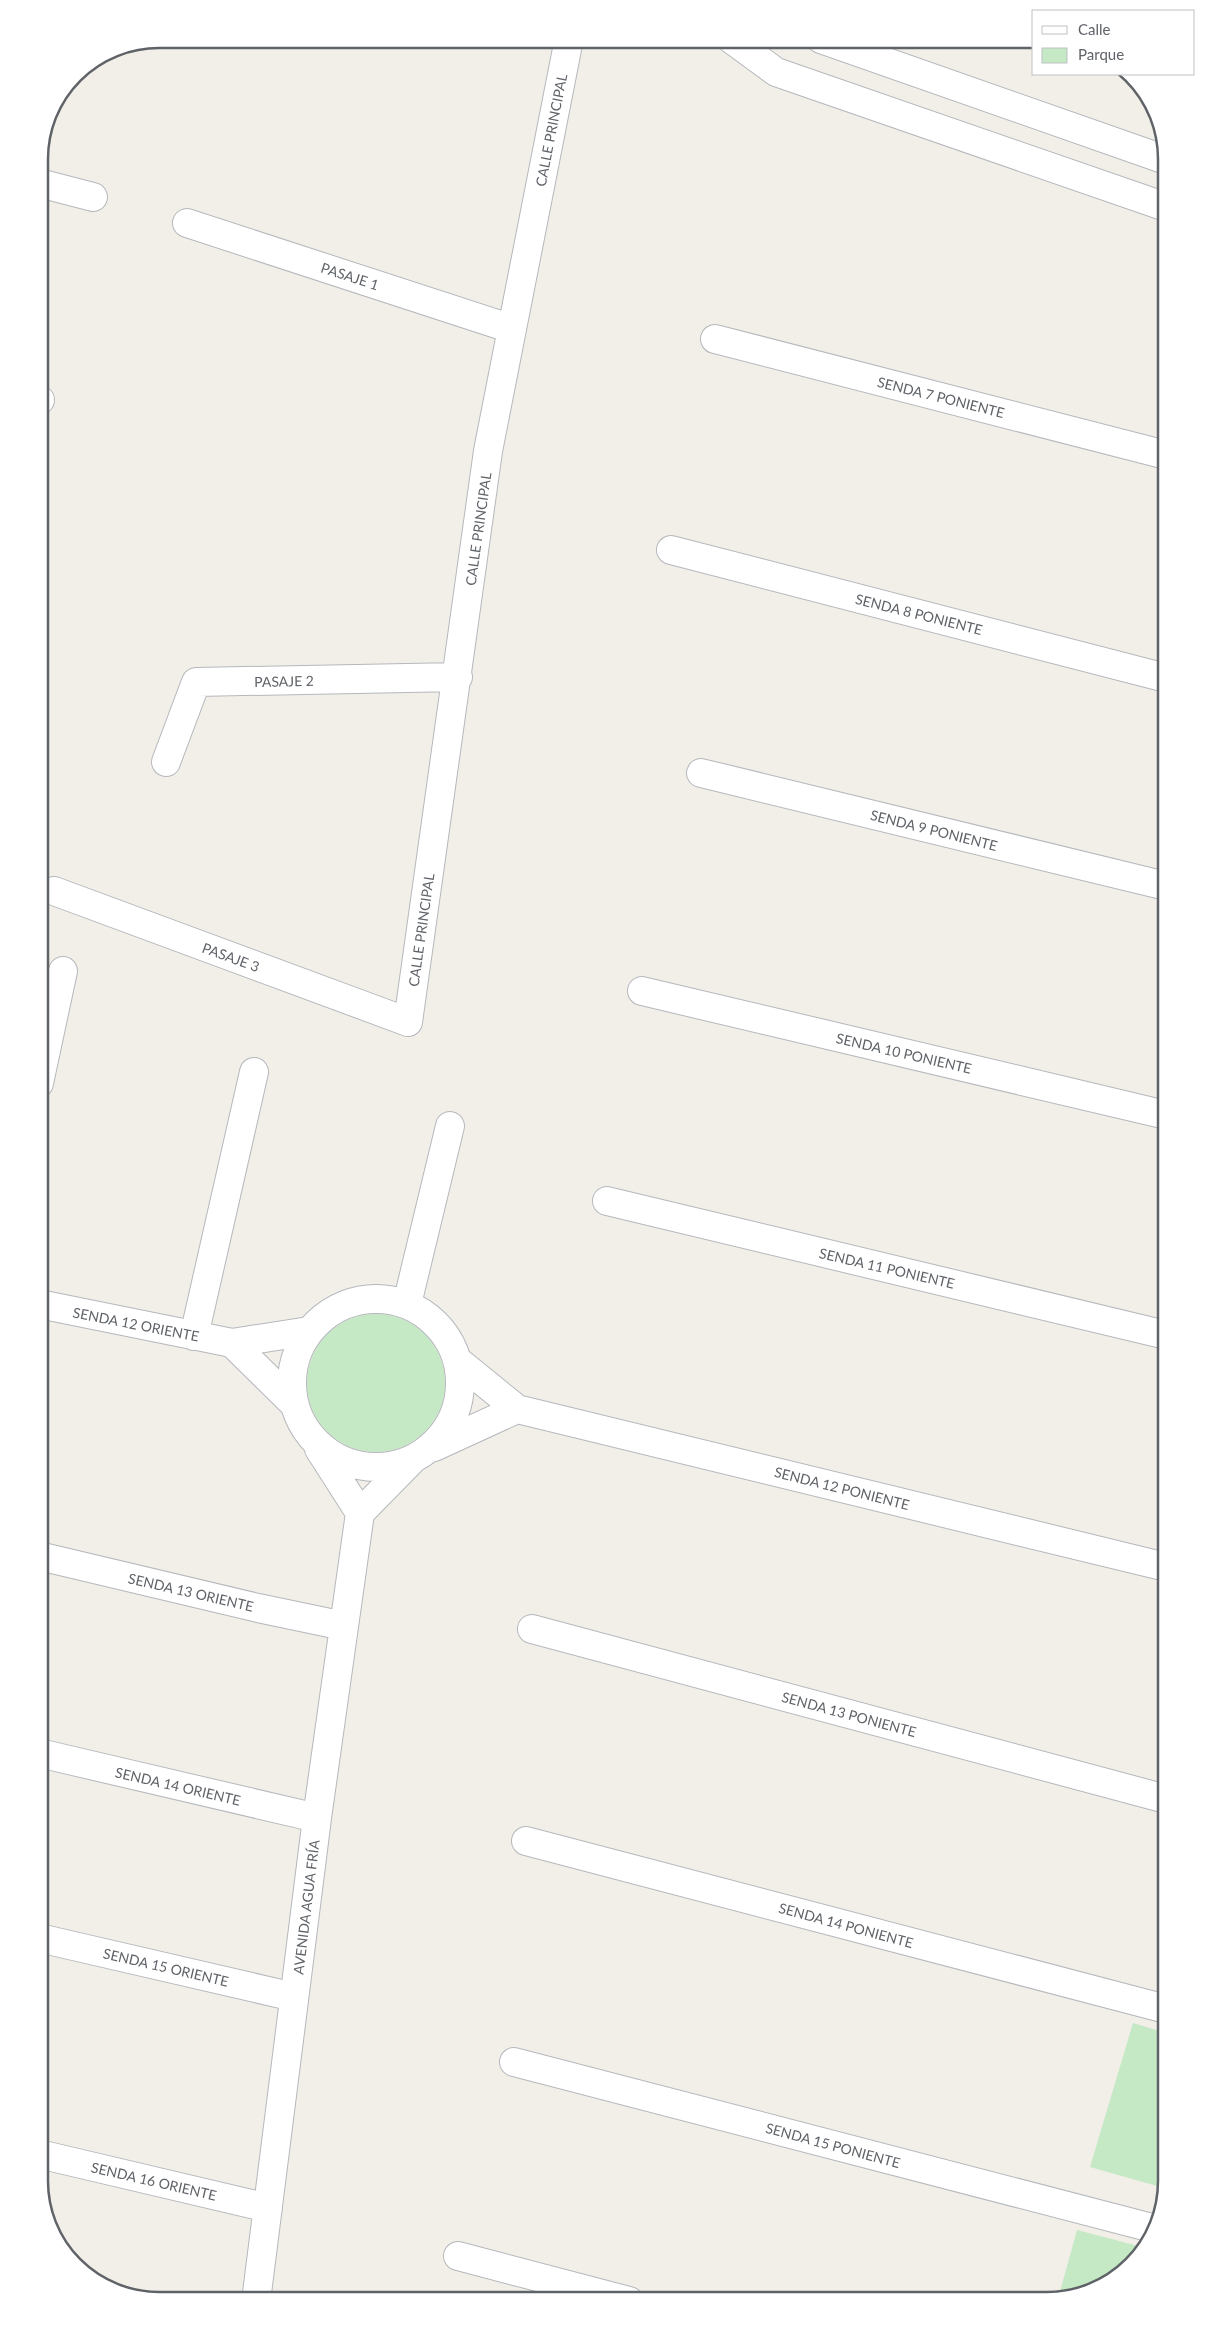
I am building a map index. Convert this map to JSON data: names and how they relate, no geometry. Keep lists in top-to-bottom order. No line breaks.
{"streets":{"street":["CALLE PRINCIPAL","PASAJE 1","SENDA 7 PONIENTE","SENDA 8 PONIENTE","PASAJE 2","SENDA 9 PONIENTE","PASAJE 3","SENDA 10 PONIENTE","SENDA 11 PONIENTE","SENDA 12 ORIENTE","SENDA 12 PONIENTE","SENDA 13 ORIENTE","SENDA 13 PONIENTE","SENDA 14 ORIENTE","AVENIDA AGUA FRÍA","SENDA 14 PONIENTE","SENDA 15 ORIENTE","SENDA 15 PONIENTE","SENDA 16 ORIENTE"]},"crossings":[["CALLE PRINCIPAL","PASAJE 1"],["CALLE PRINCIPAL","PASAJE 2"],["CALLE PRINCIPAL","PASAJE 3"],["SENDA 12 ORIENTE","SENDA 12 PONIENTE"],["SENDA 13 ORIENTE","AVENIDA AGUA FRÍA"],["SENDA 14 ORIENTE","AVENIDA AGUA FRÍA"],["AVENIDA AGUA FRÍA","SENDA 15 ORIENTE"],["AVENIDA AGUA FRÍA","SENDA 16 ORIENTE"]],"legend":["Calle","Parque"]}
